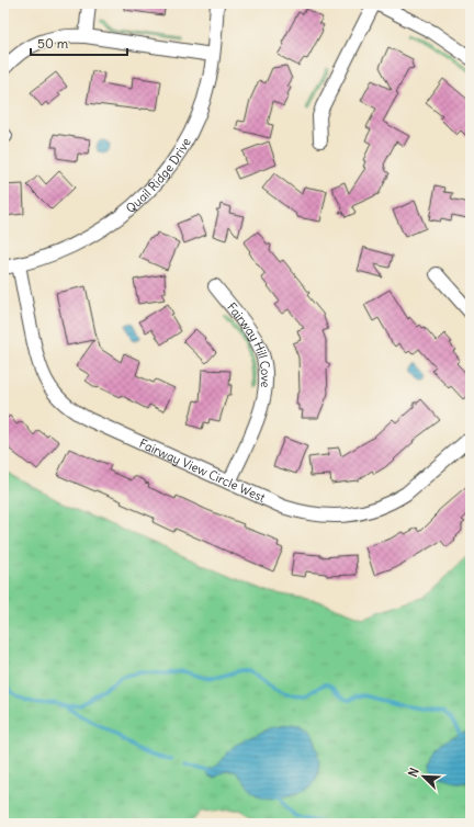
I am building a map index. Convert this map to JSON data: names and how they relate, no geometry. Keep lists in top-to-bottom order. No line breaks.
{"streets":{"street":["Quail Ridge Drive","Fairway Hill Cove","Fairway View Circle West"]},"crossings":[["Quail Ridge Drive","Fairway View Circle West"],["Fairway Hill Cove","Fairway View Circle West"]],"scale_bar":"50 m","north":"top left"}
